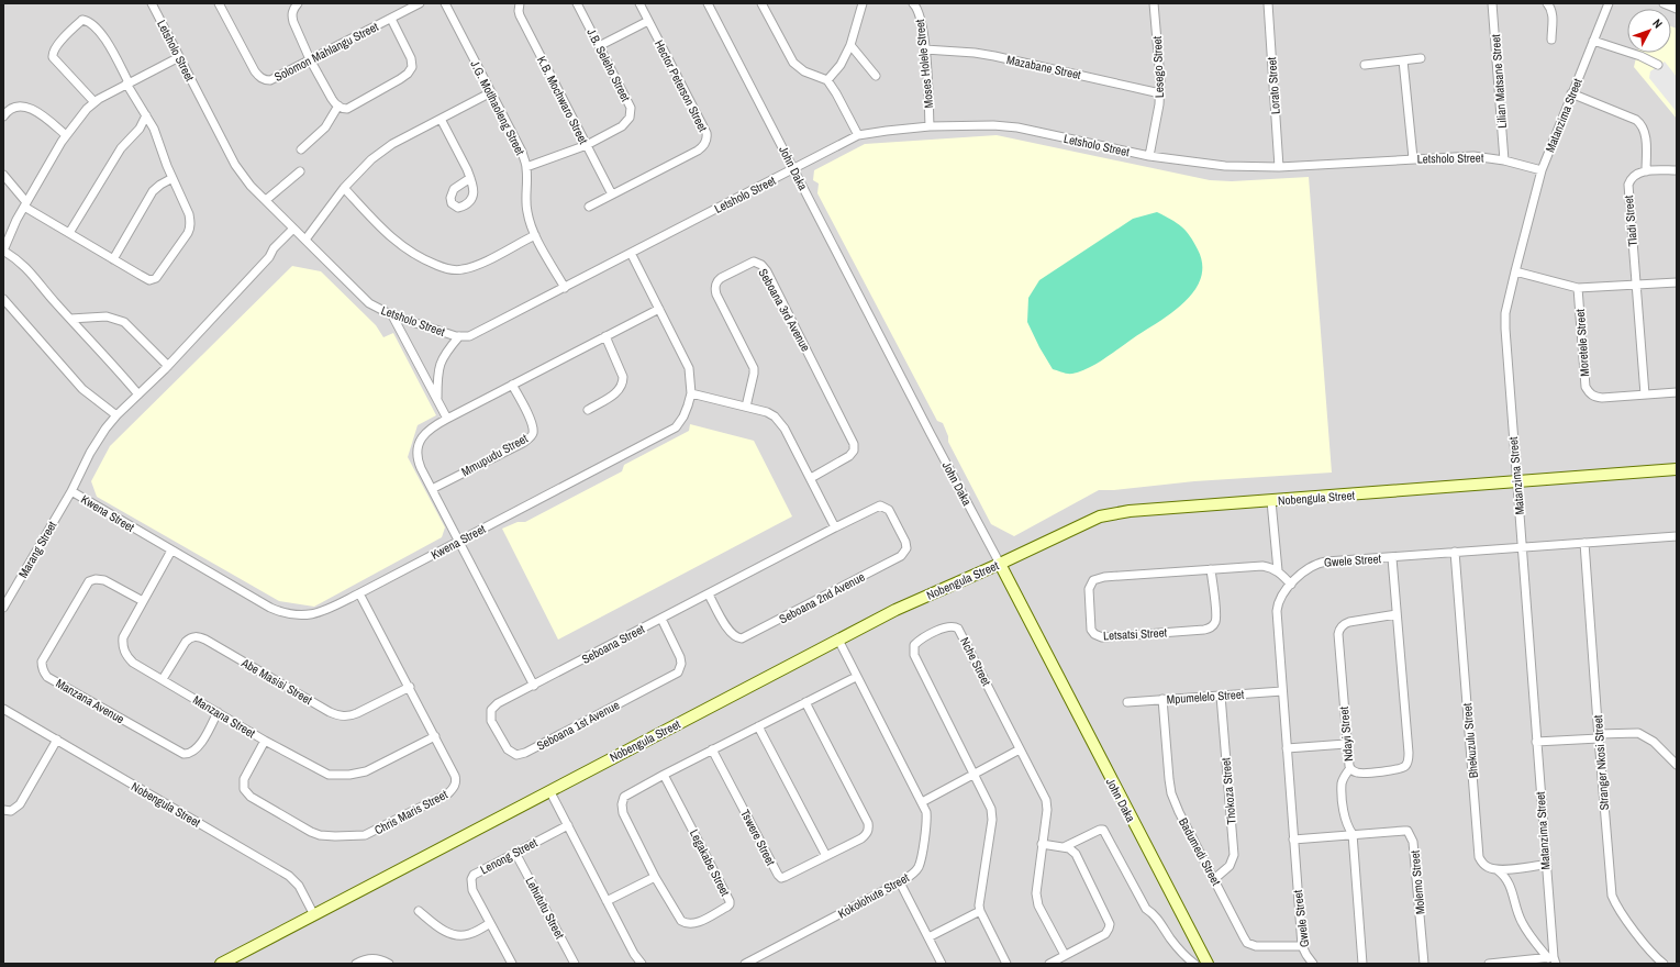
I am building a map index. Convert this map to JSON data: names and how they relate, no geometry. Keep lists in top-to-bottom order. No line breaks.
{"streets":{"street":["Letsholo Street","Solomon Mahlangu Street","Moses Holele Street","J.B. Seleho Street","Mazabane Street","Lesego Street","Lilian Matsane Street","Hector Peterson Street","Lorato Street","K.B. Mochwaro Street","J.G. Motlhaoleng Street","Matanzima Street","John Daka","Tladi Street","Seboana 3rd Avenue","Moretele Street","Mmupudu Street","Nobengula Street","Kwena Street","Marang Street","Gwele Street","Seboana 2nd Avenue","Letsatsi Street","Seboana Street","Nche Street","Abe Masisi Street","Mpumelelo Street","Manzana Avenue","Manzana Street","Seboana 1st Avenue","Ndayi Street","Bhekuzulu Street","Stranger Nkosi Street","Thokoza Street","Chris Maris Street","Tswere Street","Badumedi Street","Lenong Street","Legakabe Street","Molemo Street","Kokolohute Street","Lehututu Street"]},"crossings":[["Letsholo Street","Moses Holele Street"],["Letsholo Street","Lesego Street"],["Letsholo Street","Lilian Matsane Street"],["Letsholo Street","Lorato Street"],["Letsholo Street","J.G. Motlhaoleng Street"],["Letsholo Street","Matanzima Street"],["Letsholo Street","John Daka"],["Letsholo Street","Kwena Street"],["Letsholo Street","Marang Street"],["Moses Holele Street","Mazabane Street"],["J.B. Seleho Street","K.B. Mochwaro Street"],["J.B. Seleho Street","J.G. Motlhaoleng Street"],["Mazabane Street","Lesego Street"],["Hector Peterson Street","K.B. Mochwaro Street"],["Matanzima Street","Nobengula Street"],["Matanzima Street","Gwele Street"],["Matanzima Street","Bhekuzulu Street"],["John Daka","Nobengula Street"],["Tladi Street","Moretele Street"],["Nobengula Street","Kokolohute Street"],["Kwena Street","Marang Street"],["Kwena Street","Manzana Street"],["Kwena Street","Chris Maris Street"],["Gwele Street","Mpumelelo Street"],["Gwele Street","Ndayi Street"],["Gwele Street","Bhekuzulu Street"],["Gwele Street","Stranger Nkosi Street"],["Gwele Street","Badumedi Street"],["Gwele Street","Molemo Street"],["Seboana 2nd Avenue","Seboana Street"],["Seboana Street","Seboana 1st Avenue"],["Abe Masisi Street","Manzana Street"],["Abe Masisi Street","Chris Maris Street"],["Mpumelelo Street","Thokoza Street"],["Mpumelelo Street","Badumedi Street"],["Manzana Avenue","Manzana Street"],["Manzana Street","Chris Maris Street"],["Thokoza Street","Badumedi Street"],["Tswere Street","Legakabe Street"],["Lenong Street","Lehututu Street"],["Legakabe Street","Kokolohute Street"]],"north":"top right"}
